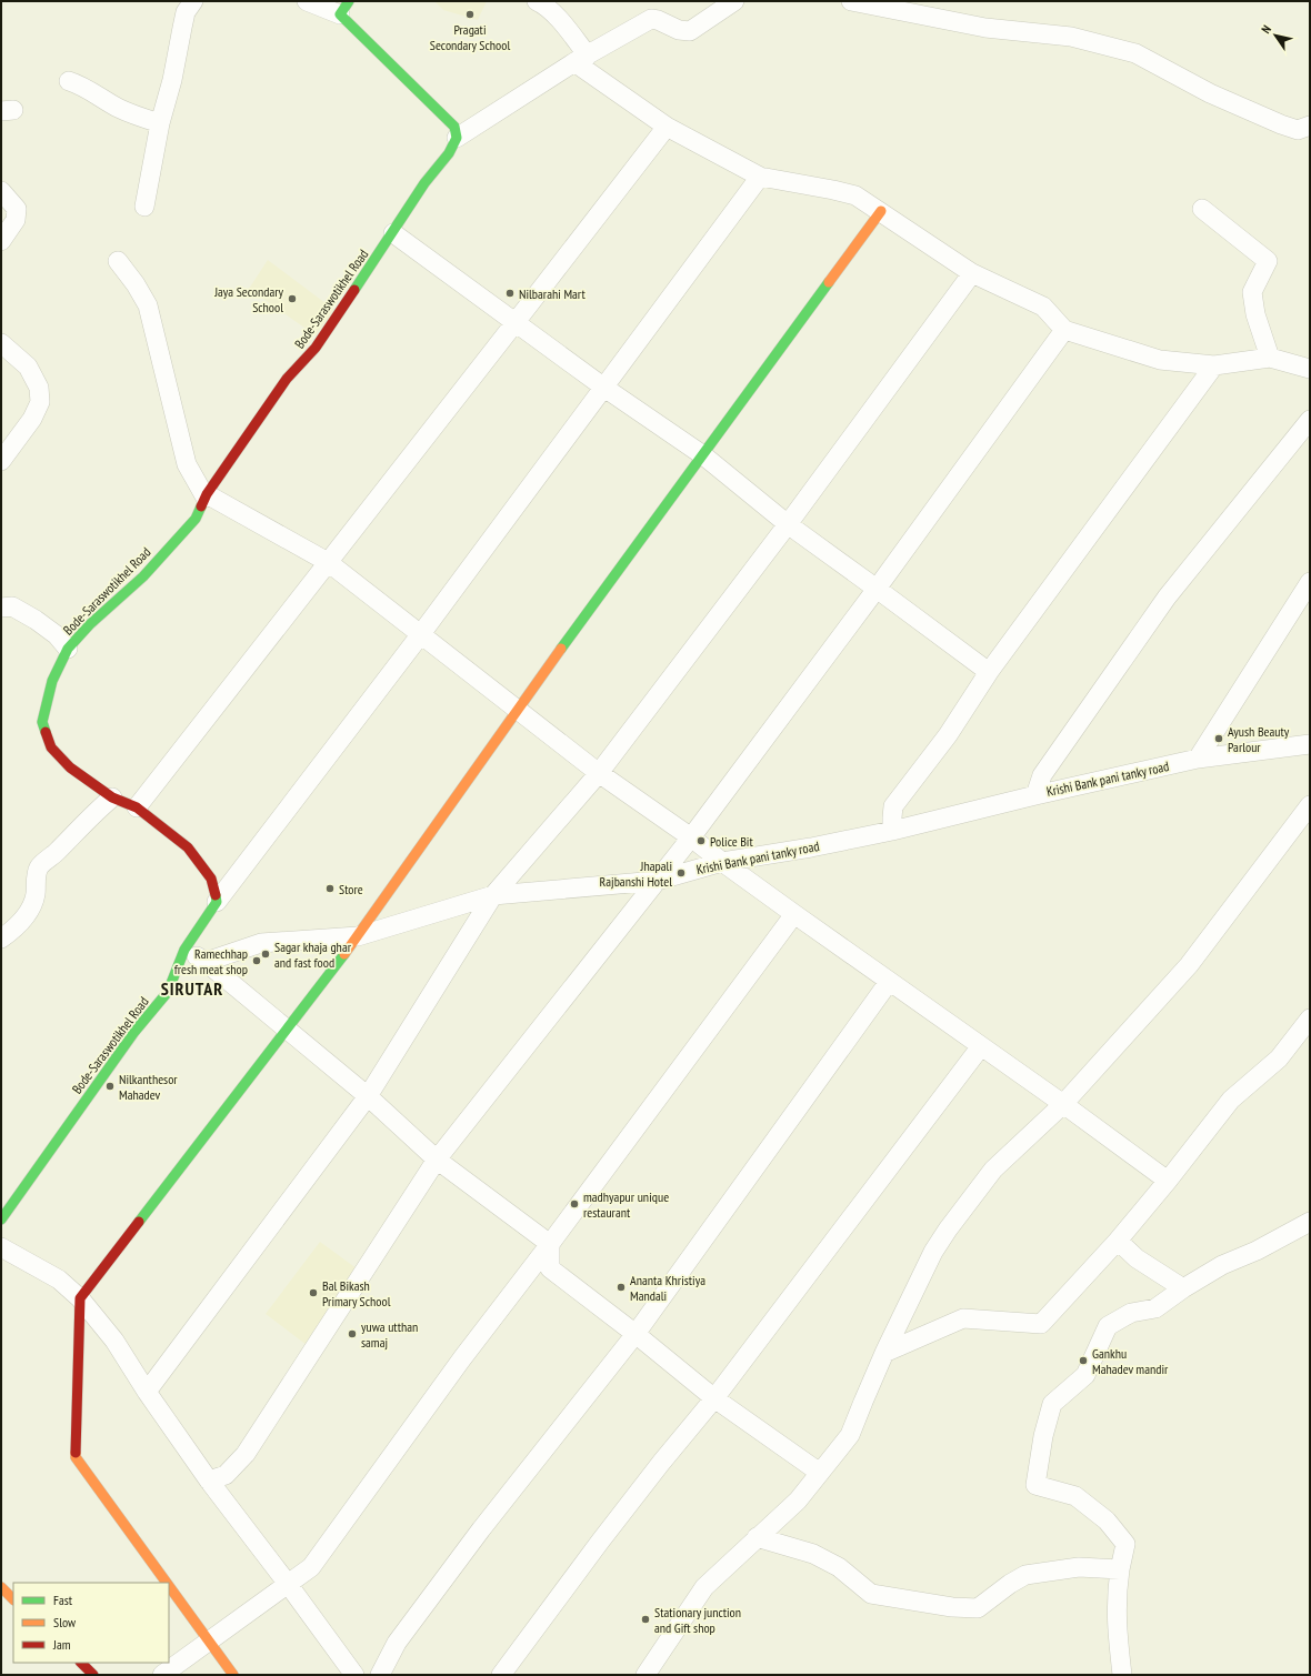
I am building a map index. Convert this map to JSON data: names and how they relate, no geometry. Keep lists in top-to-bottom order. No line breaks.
{"streets":{"street":["Bode-Saraswotikhel Road","Krishi Bank pani tanky road"]},"districts":["SIRUTAR"],"places":["Pragati Secondary School","Nilbarahi Mart","Jaya Secondary School","Ayush Beauty Parlour","Police Bit","Jhapali Rajbanshi Hotel","Store","Sagar khaja ghar and fast food","Ramechhap fresh meat shop","Nilkanthesor Mahadev","madhyapur unique restaurant","Ananta Khristiya Mandali","Bal Bikash Primary School","yuwa utthan samaj","Gankhu Mahadev mandir","Stationary junction and Gift shop"],"legend":["Fast","Slow","Jam"],"north":"top left"}
